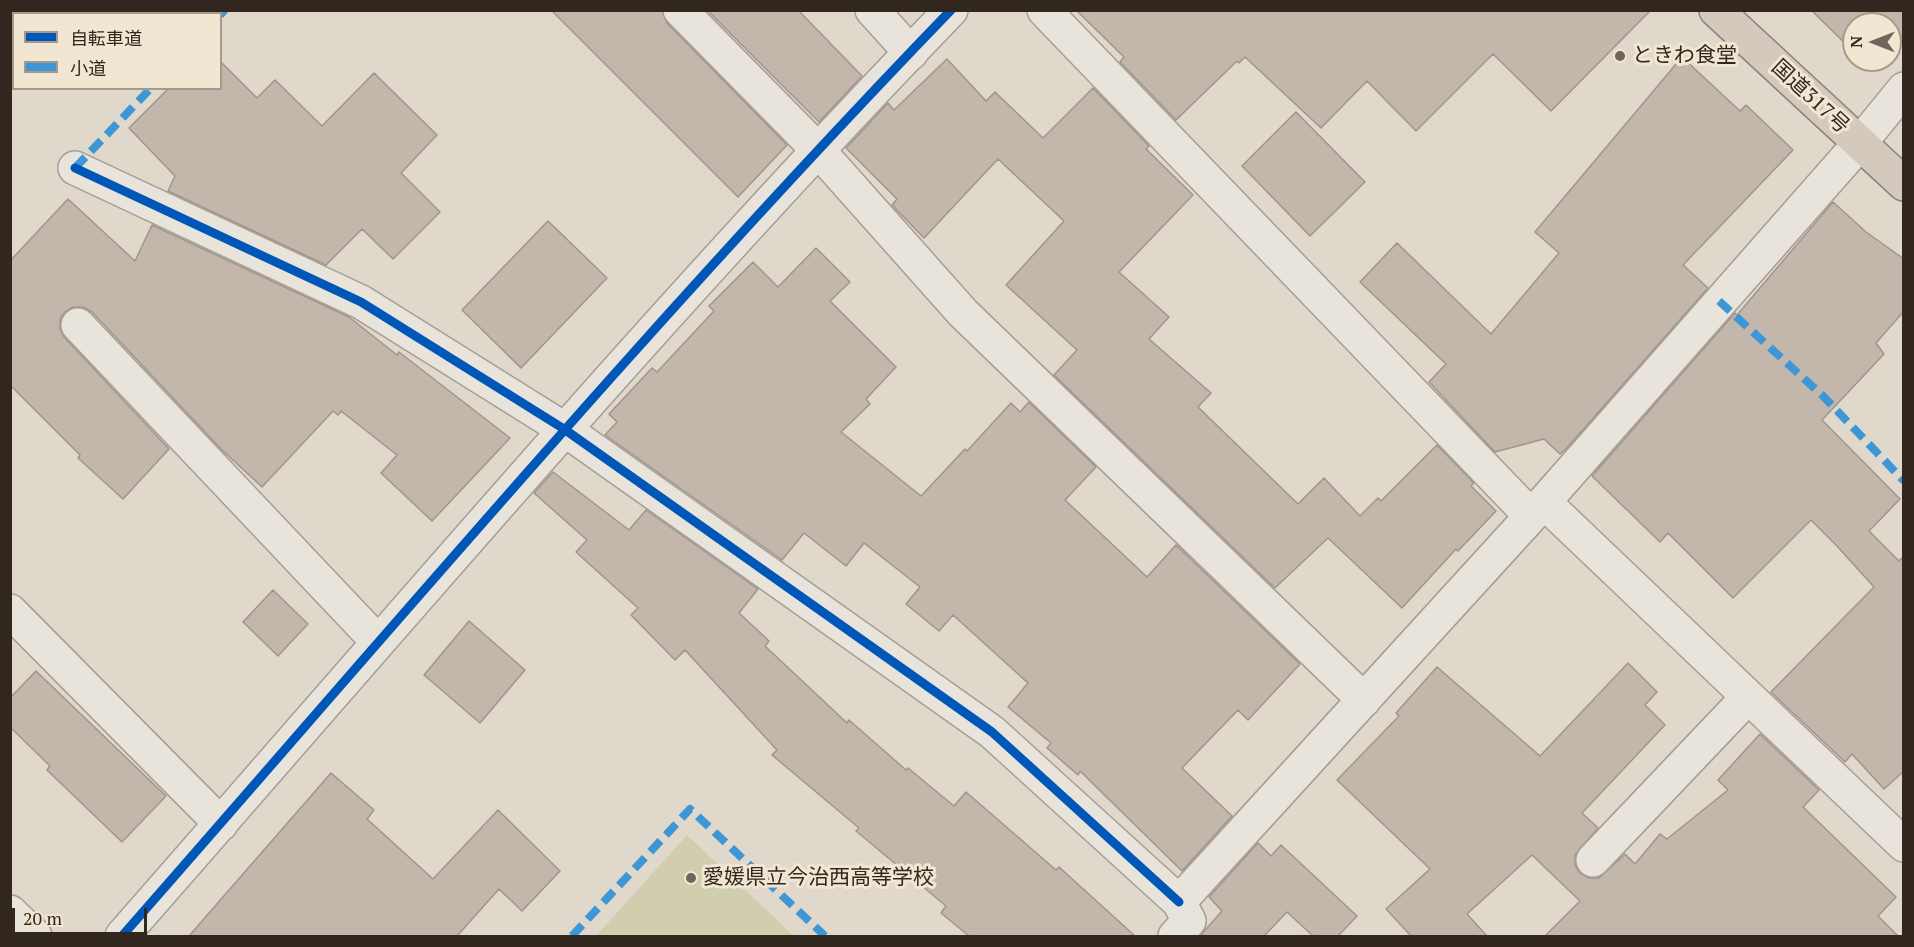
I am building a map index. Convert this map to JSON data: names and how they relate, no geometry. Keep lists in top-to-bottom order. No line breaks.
{"streets":{"highway":["国道317号"]},"places":["ときわ食堂","愛媛県立今治西高等学校"],"legend":["自転車道","小道"],"scale_bar":"20 m","north":"left"}
